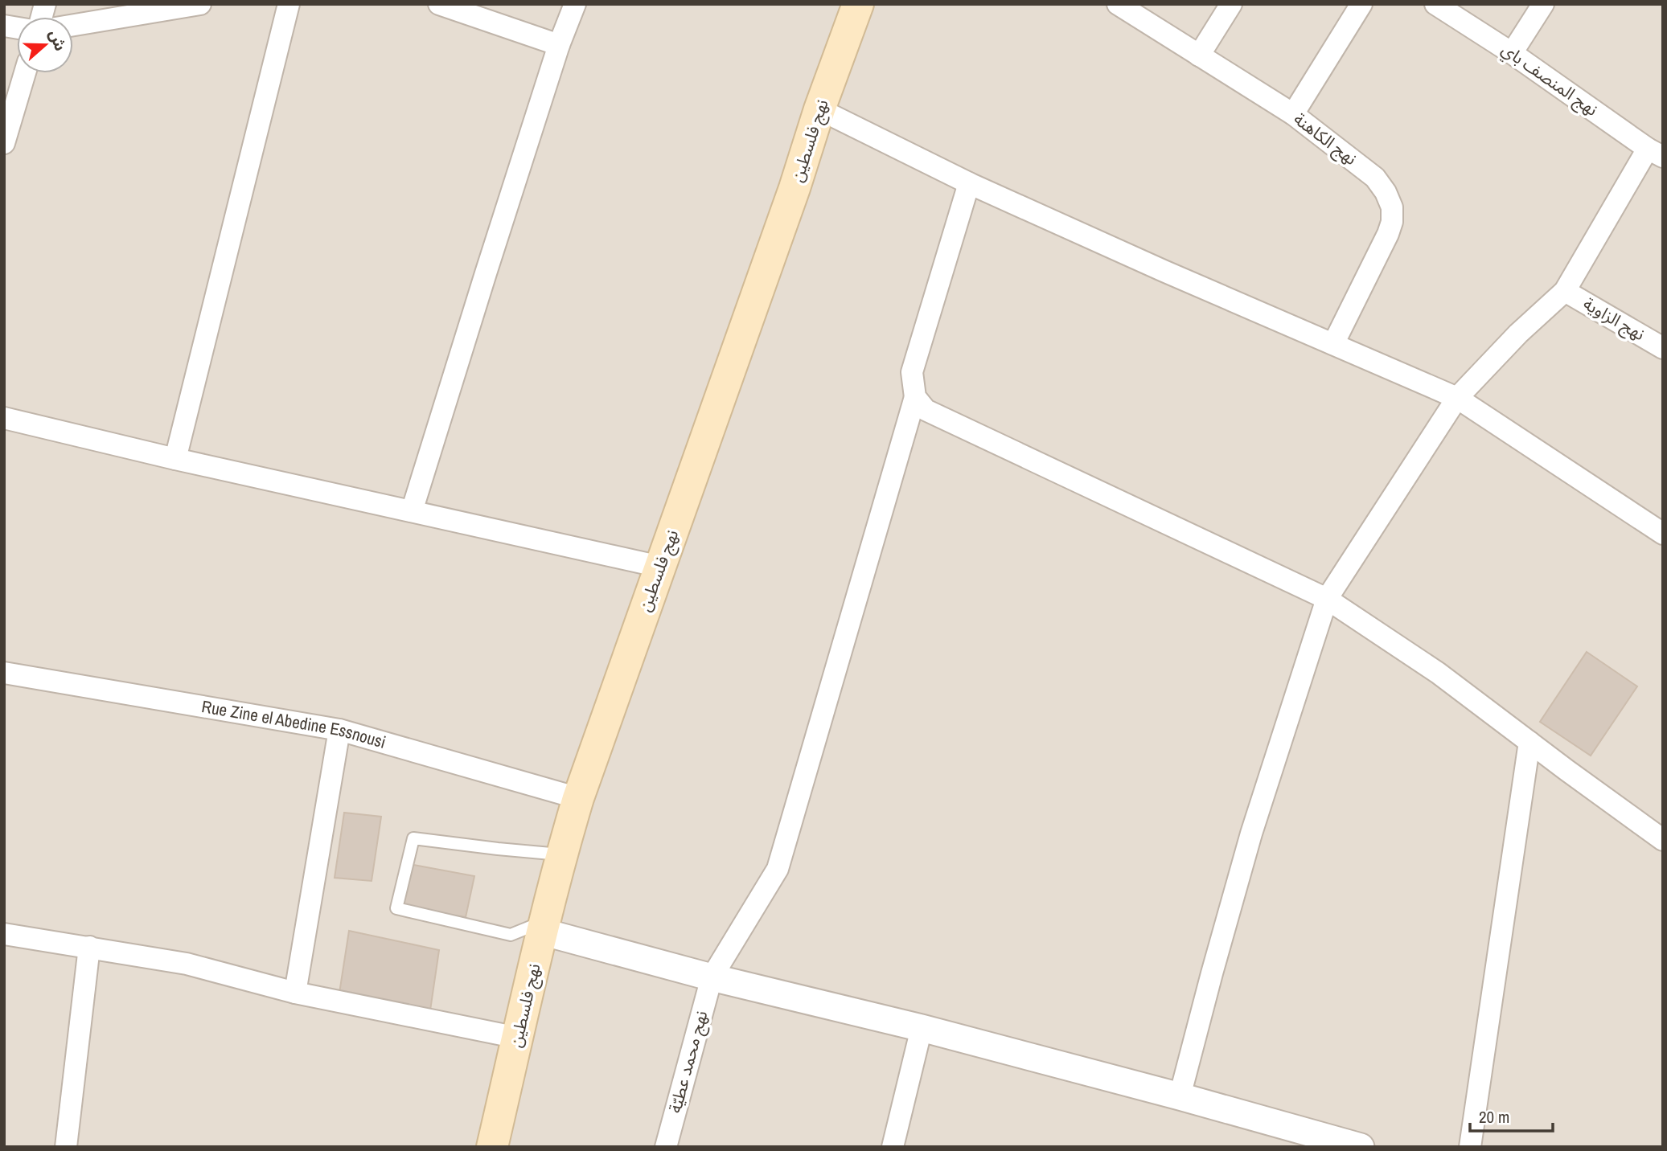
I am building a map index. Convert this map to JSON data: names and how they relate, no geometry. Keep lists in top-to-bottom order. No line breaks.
{"streets":{"main road":["نهج فلسطين"],"street":["نهج المنصف باي","نهج الكاهنة","نهج الزاوية","Rue Zine el Abedine Essnousi","نهج محمد عطيّة"]},"crossings":[["نهج فلسطين","Rue Zine el Abedine Essnousi"]],"scale_bar":"20 m","north":"right"}
